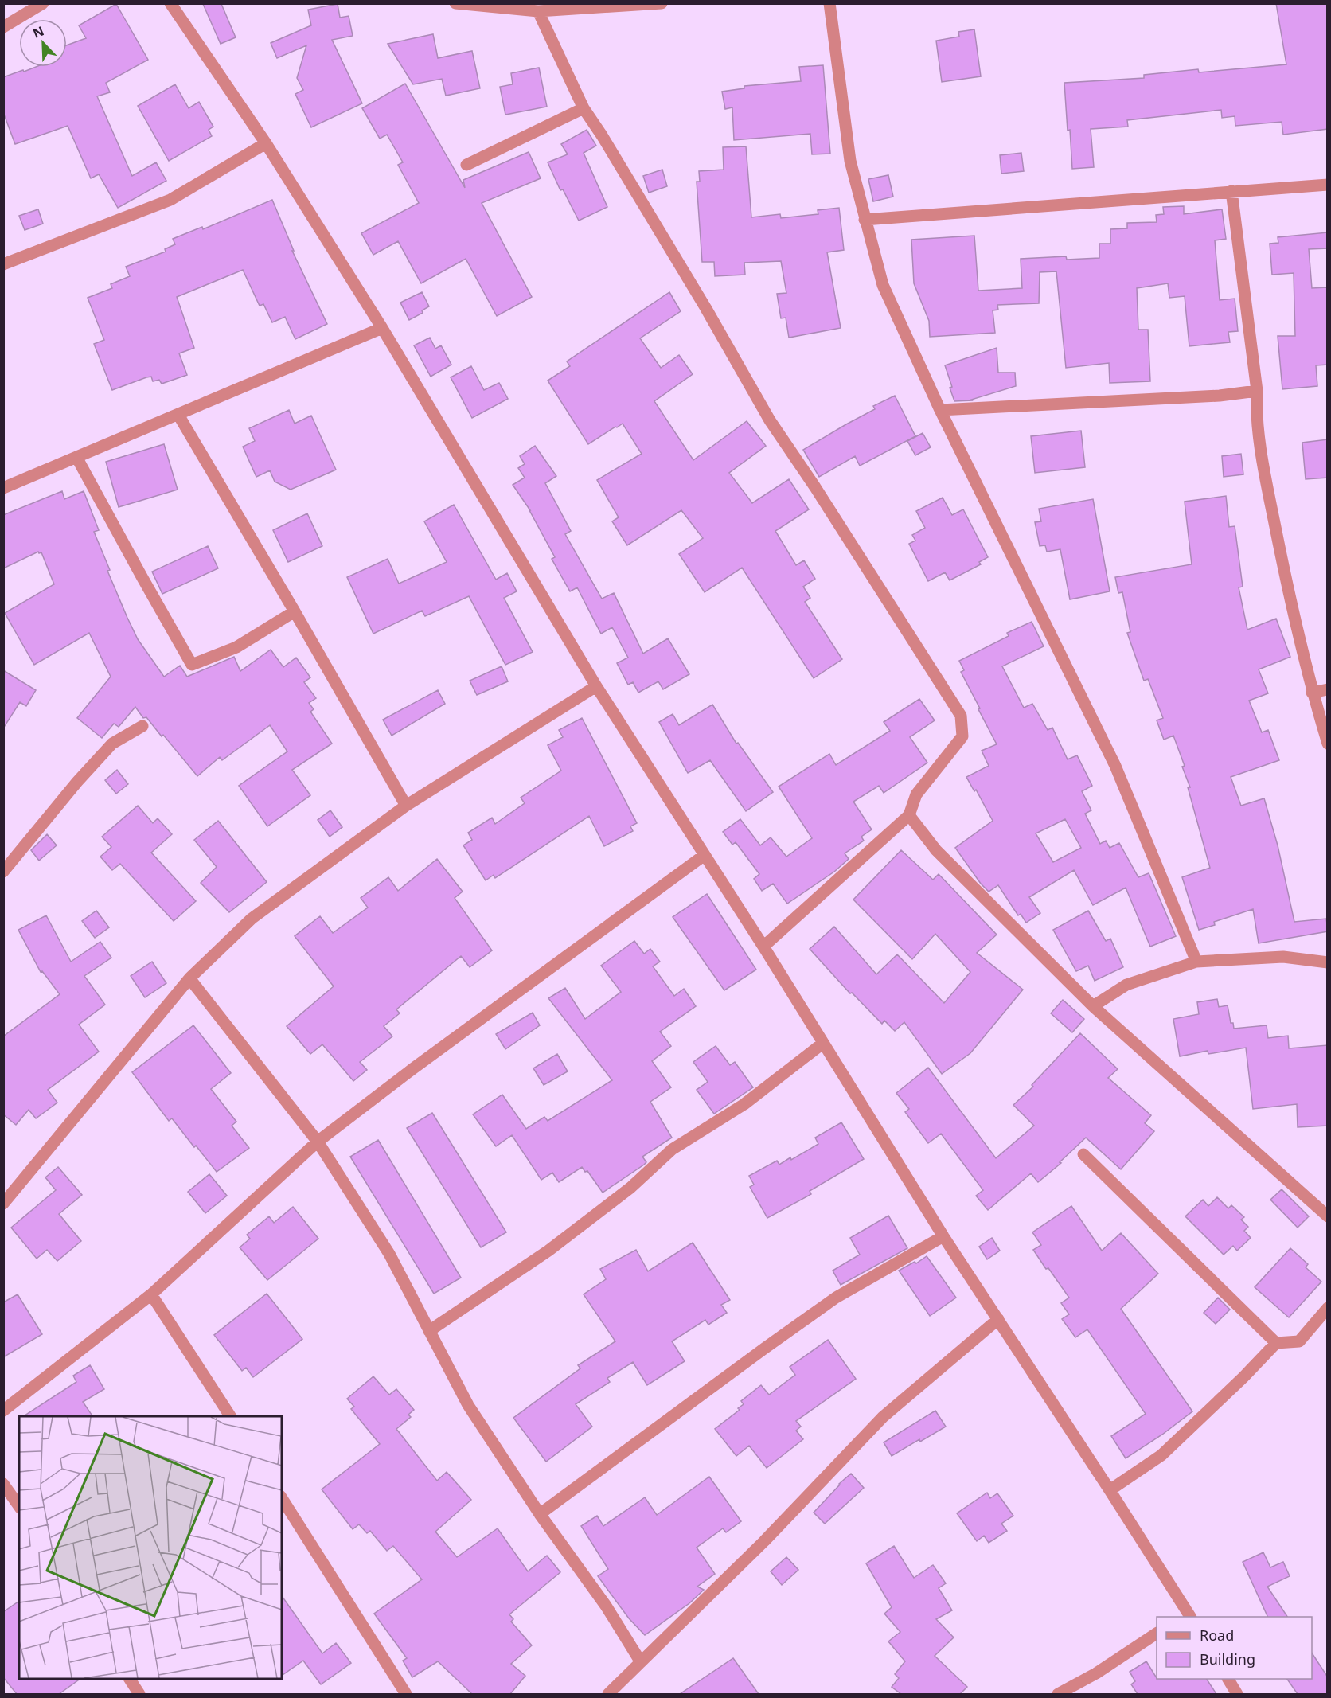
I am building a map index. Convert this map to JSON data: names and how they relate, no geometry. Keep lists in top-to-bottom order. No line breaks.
{"legend":["Road","Building"],"north":"top left"}
